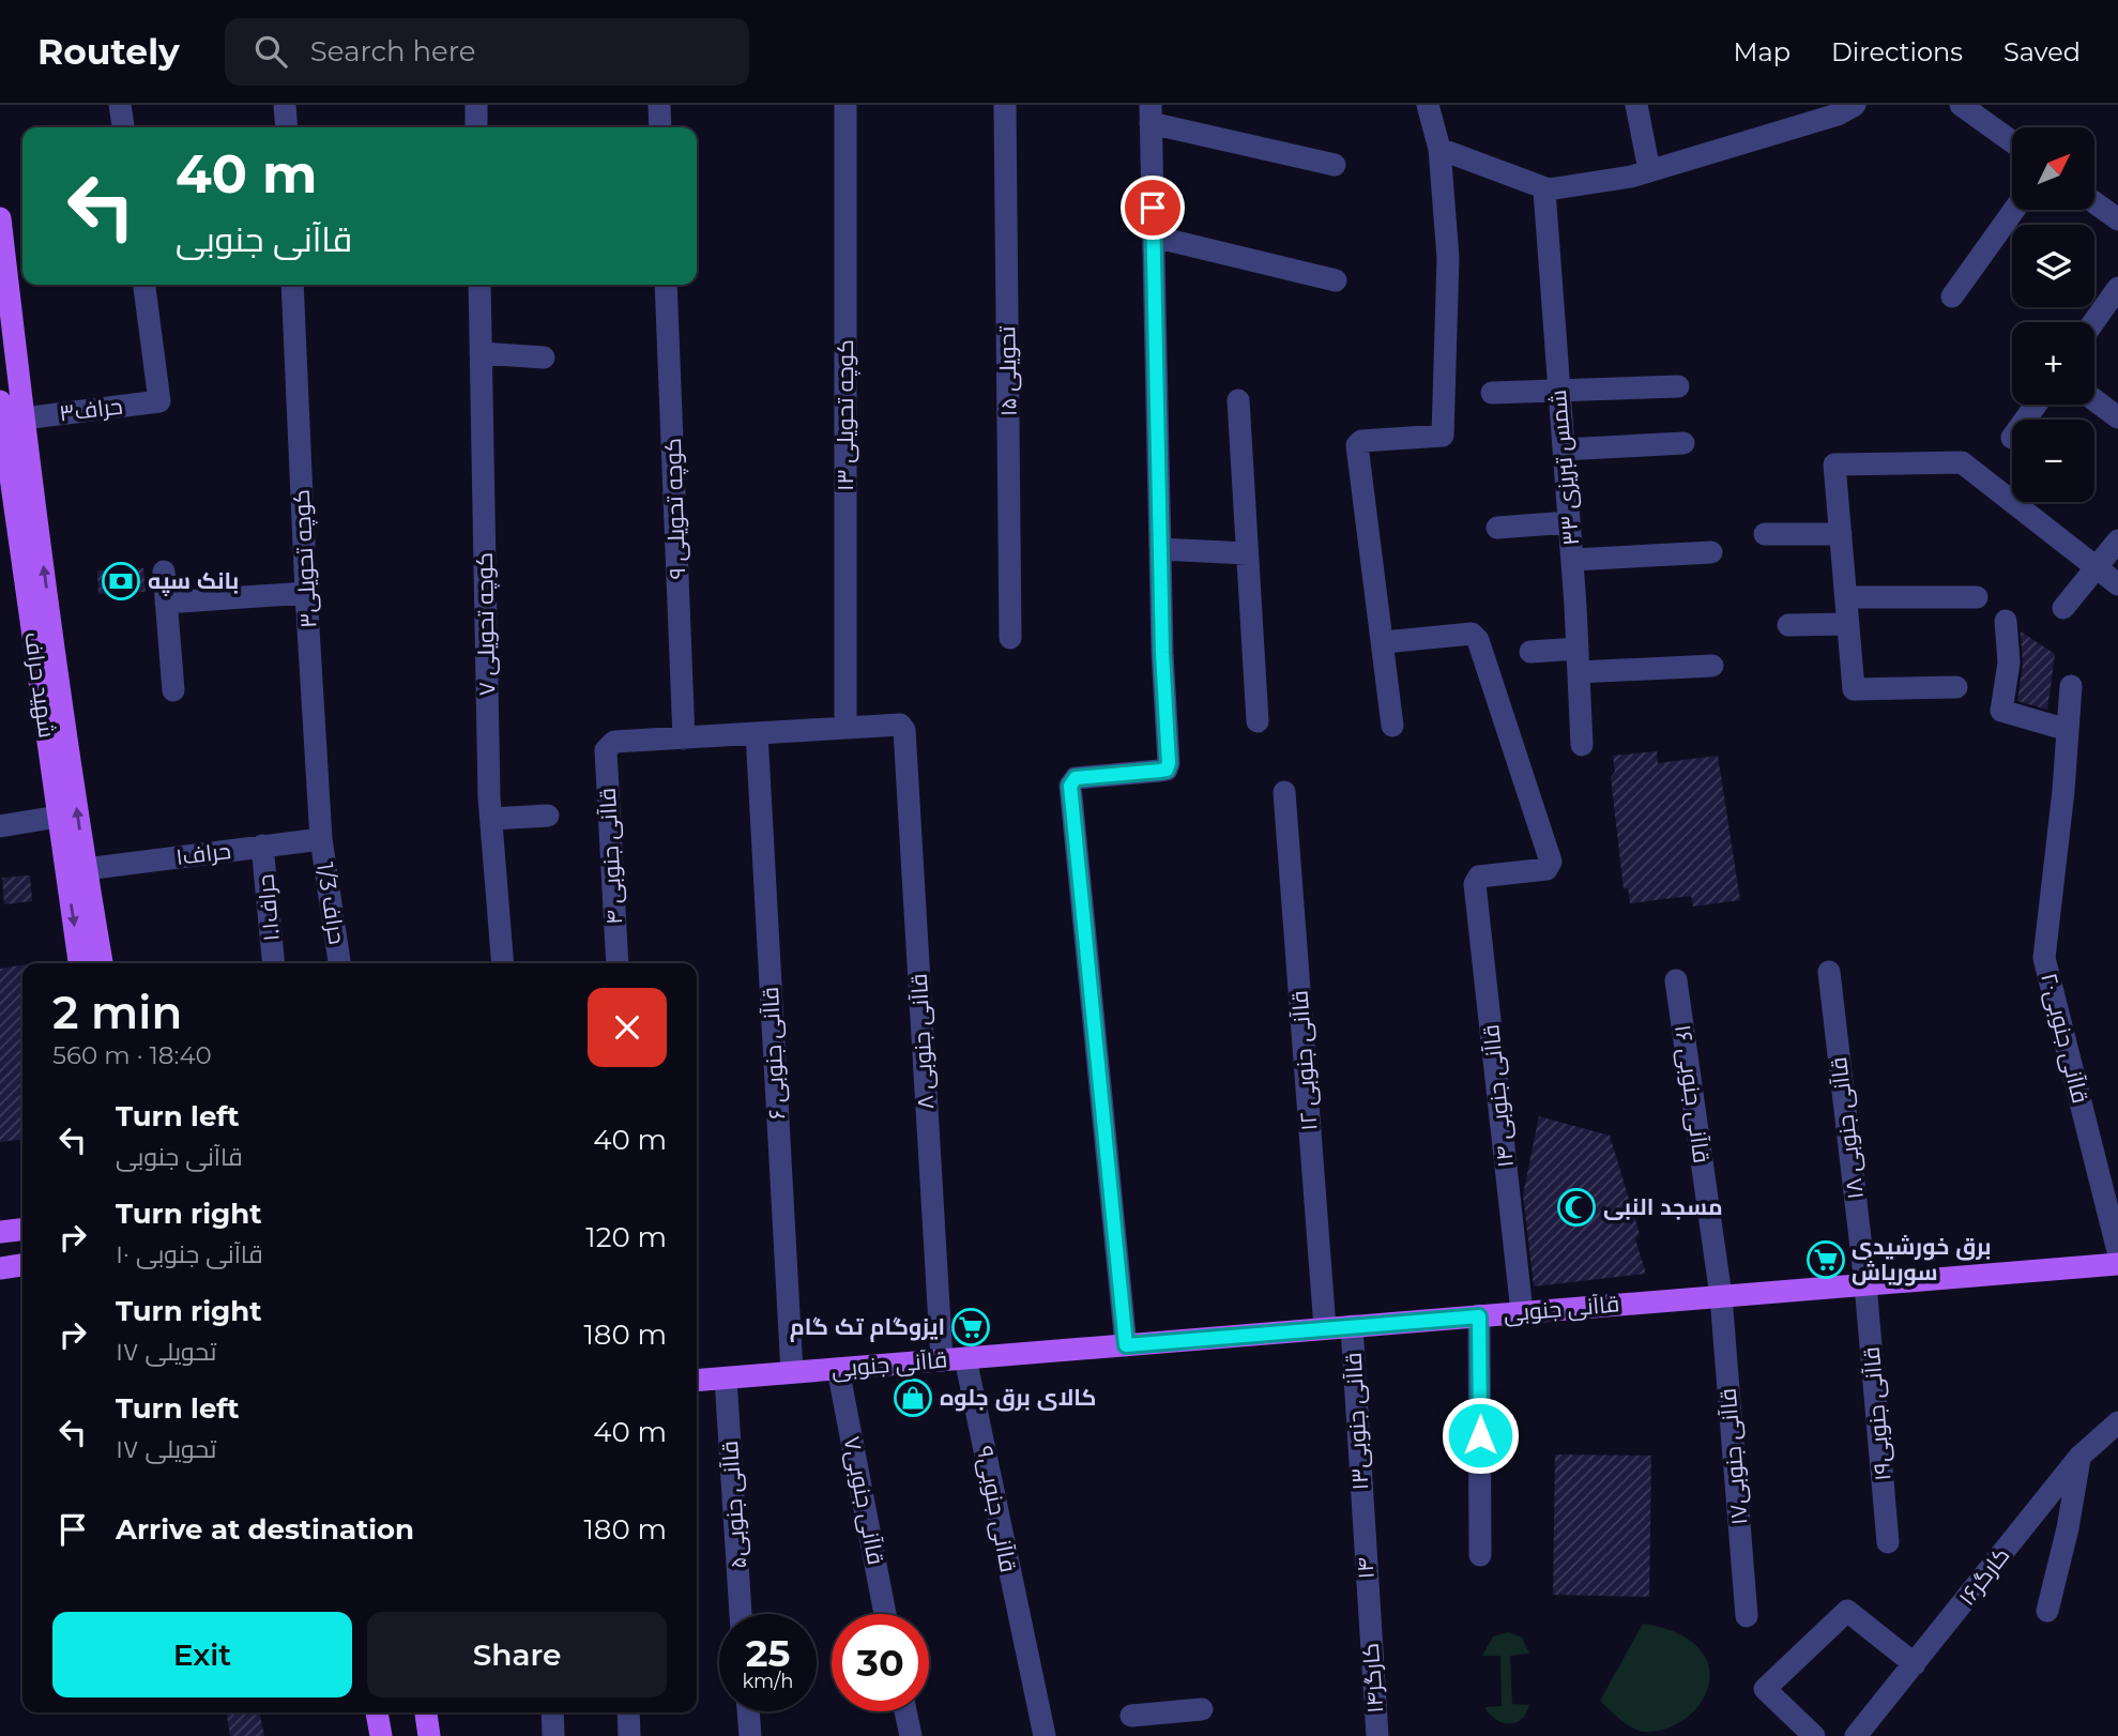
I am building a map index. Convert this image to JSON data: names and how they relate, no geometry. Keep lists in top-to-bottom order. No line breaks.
{"streets":{"main road":["شهید حراف","قاآنی جنوبی"],"street":["تحویلی ۱۵","۳حراف","کوچه تحویلی ۱۳","شمس تبریزی ۳۳","کوچه تحویلی ۹","کوچه تحویلی۳","کوچه تحویلی ۷","حراف۱","قاآنی جنوبی ۴","1/3 حراف","حراف۱.۱","۲۰قاآنی جنوبی","قاآنی جنوبی ۸","قاآنی جنوبی ۶","قاآنی جنوبی ۱۲","قاآنی جنوبی ۱۶","قاآنی جنوبی ۱۴","قاآنی جنوبی ۱۸","قاآنی جنوبی۱۹","قاآنی جنوبی۱۳","قاآنی جنوبی۱۷","قاآنی جنوبی۷","قاآنی جنوبی۵","قاآنی جنوبی۹","۱۴","کارگر۱۶","کارگر۱۴"]},"crossings":[["کوچه تحویلی ۱۳","قاآنی جنوبی ۸"],["کوچه تحویلی ۹","قاآنی جنوبی ۴"],["کوچه تحویلی۳","حراف۱"],["کوچه تحویلی۳","1/3 حراف"],["حراف۱","1/3 حراف"],["حراف۱","حراف۱.۱"],["قاآنی جنوبی ۸","قاآنی جنوبی"],["قاآنی جنوبی ۶","قاآنی جنوبی"],["قاآنی جنوبی ۱۲","قاآنی جنوبی"],["قاآنی جنوبی ۱۶","قاآنی جنوبی"],["قاآنی جنوبی ۱۶","قاآنی جنوبی۱۷"],["قاآنی جنوبی ۱۴","قاآنی جنوبی"],["قاآنی جنوبی ۱۸","قاآنی جنوبی"],["قاآنی جنوبی ۱۸","قاآنی جنوبی۱۹"],["قاآنی جنوبی","قاآنی جنوبی۱۹"],["قاآنی جنوبی","قاآنی جنوبی۱۳"],["قاآنی جنوبی","قاآنی جنوبی۱۷"],["قاآنی جنوبی","قاآنی جنوبی۷"],["قاآنی جنوبی","قاآنی جنوبی۵"],["قاآنی جنوبی","قاآنی جنوبی۹"],["قاآنی جنوبی۱۳","۱۴"],["۱۴","کارگر۱۴"]],"places":{"bank":["بانک سپه"],"mosque":["مسجد النبی"],"supermarket":["برق خورشیدی سوریاش","ایزوگام تک گام"],"shop":["کالای برق جلوه"]},"north":"top right","page":{"header":"Routely","search":"Search here","nav":["Map","Directions","Saved"],"map_buttons":["+","−"],"turn":["40 m","قاآنی جنوبی"],"heading":["2 min","560 m · 18:40"],"list":[{"name":"Turn left","note":"قاآنی جنوبی","value":"40 m"},{"name":"Turn right","note":"قاآنی جنوبی ۱۰","value":"120 m"},{"name":"Turn right","note":"تحویلی ۱۷","value":"180 m"},{"name":"Turn left","note":"تحویلی ۱۷","value":"40 m"},{"name":"Arrive at destination","value":"180 m"}],"buttons":["Exit","Share"],"speed":"25 km/h","limit":"30"}}
